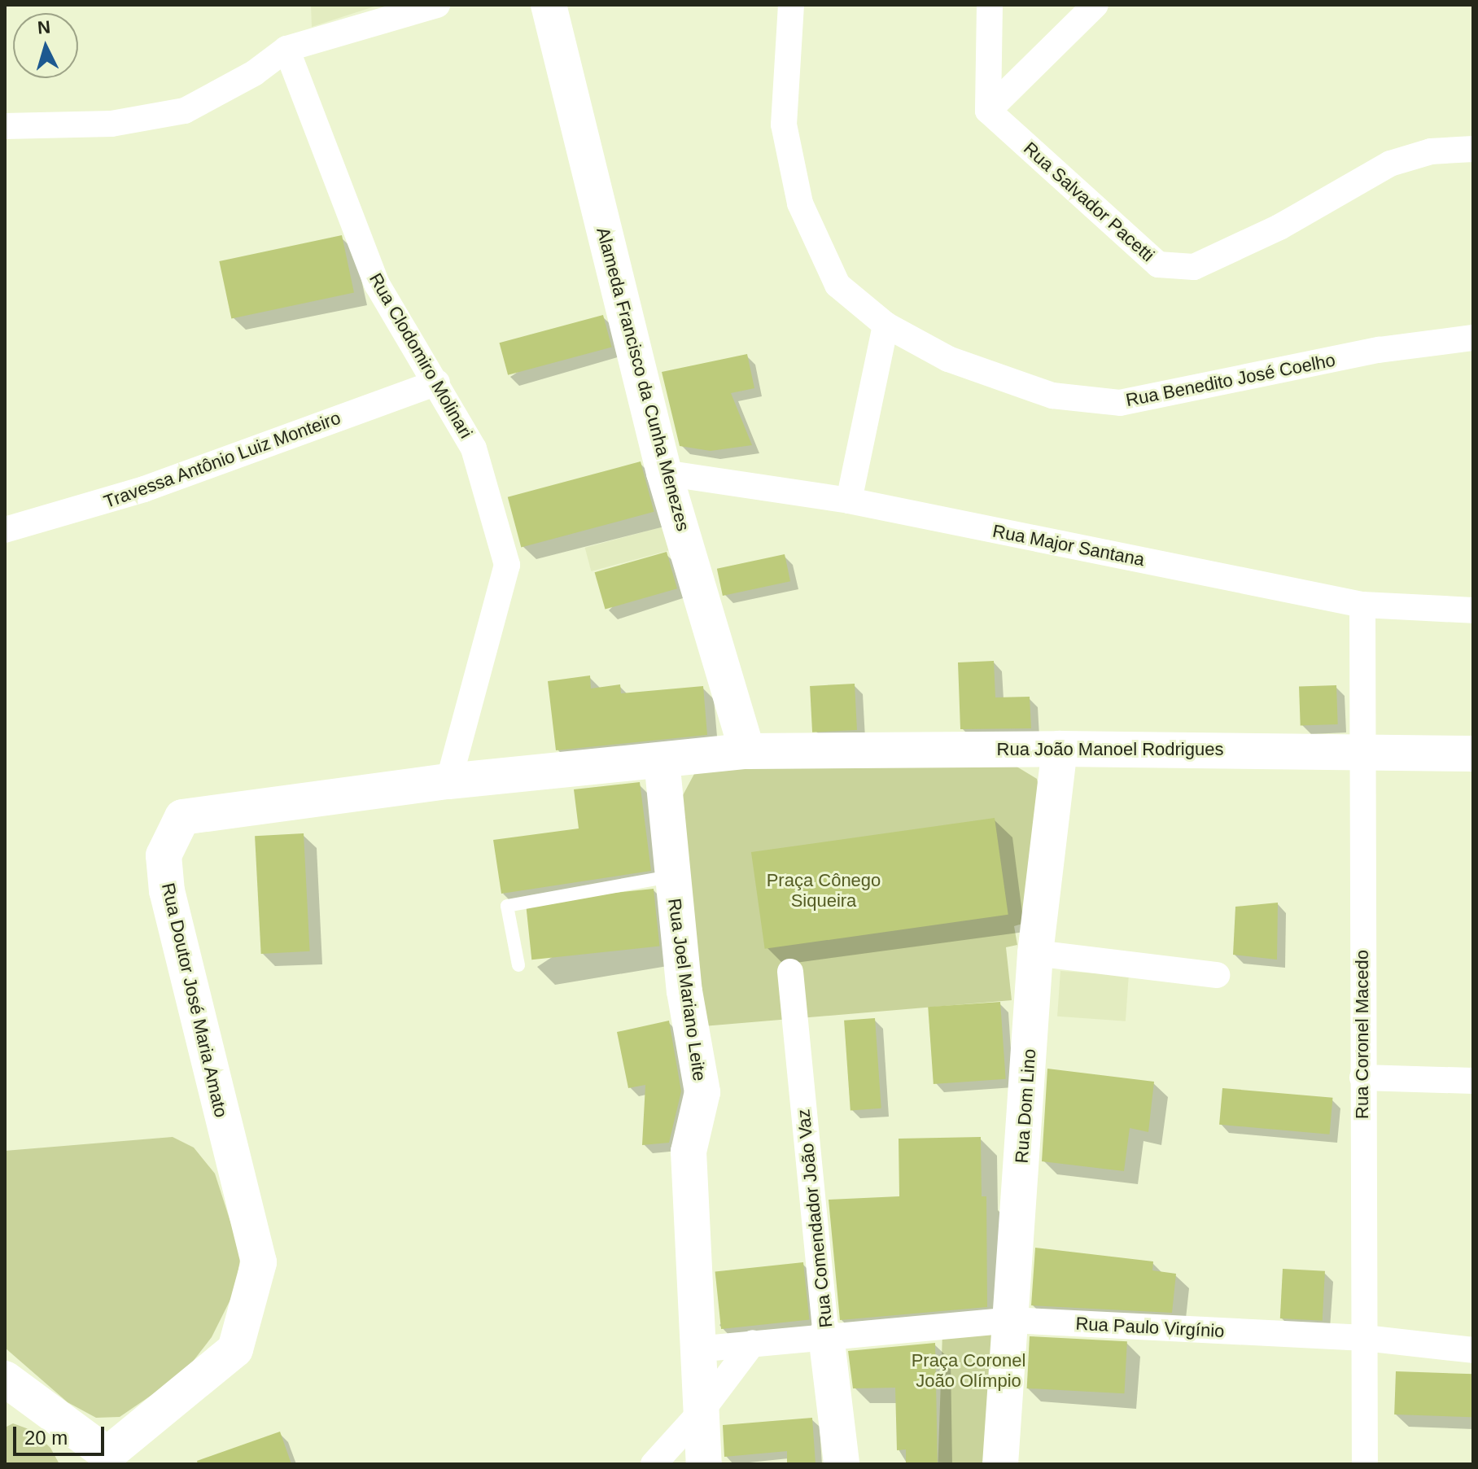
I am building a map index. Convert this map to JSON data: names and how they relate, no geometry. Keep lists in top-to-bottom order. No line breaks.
{"streets":{"street":["Rua Salvador Pacetti","Rua Clodomiro Molinari","Alameda Francisco da Cunha Menezes","Rua Benedito José Coelho","Travessa Antônio Luiz Monteiro","Rua Major Santana","Rua João Manoel Rodrigues","Rua Joel Mariano Leite","Rua Doutor José Maria Amato","Rua Coronel Macedo","Rua Dom Lino","Rua Comendador João Vaz","Rua Paulo Virgínio"]},"crossings":[["Rua Clodomiro Molinari","Travessa Antônio Luiz Monteiro"],["Rua Clodomiro Molinari","Rua Doutor José Maria Amato"],["Alameda Francisco da Cunha Menezes","Rua Major Santana"],["Alameda Francisco da Cunha Menezes","Rua João Manoel Rodrigues"],["Alameda Francisco da Cunha Menezes","Rua Doutor José Maria Amato"],["Rua Major Santana","Rua Coronel Macedo"],["Rua João Manoel Rodrigues","Rua Doutor José Maria Amato"],["Rua João Manoel Rodrigues","Rua Coronel Macedo"],["Rua João Manoel Rodrigues","Rua Dom Lino"],["Rua Joel Mariano Leite","Rua Doutor José Maria Amato"],["Rua Joel Mariano Leite","Rua Paulo Virgínio"],["Rua Coronel Macedo","Rua Paulo Virgínio"],["Rua Dom Lino","Rua Paulo Virgínio"],["Rua Comendador João Vaz","Rua Paulo Virgínio"]],"parks":["Praça Cônego Siqueira","Praça Coronel João Olímpio"],"scale_bar":"20 m","north":"top"}
